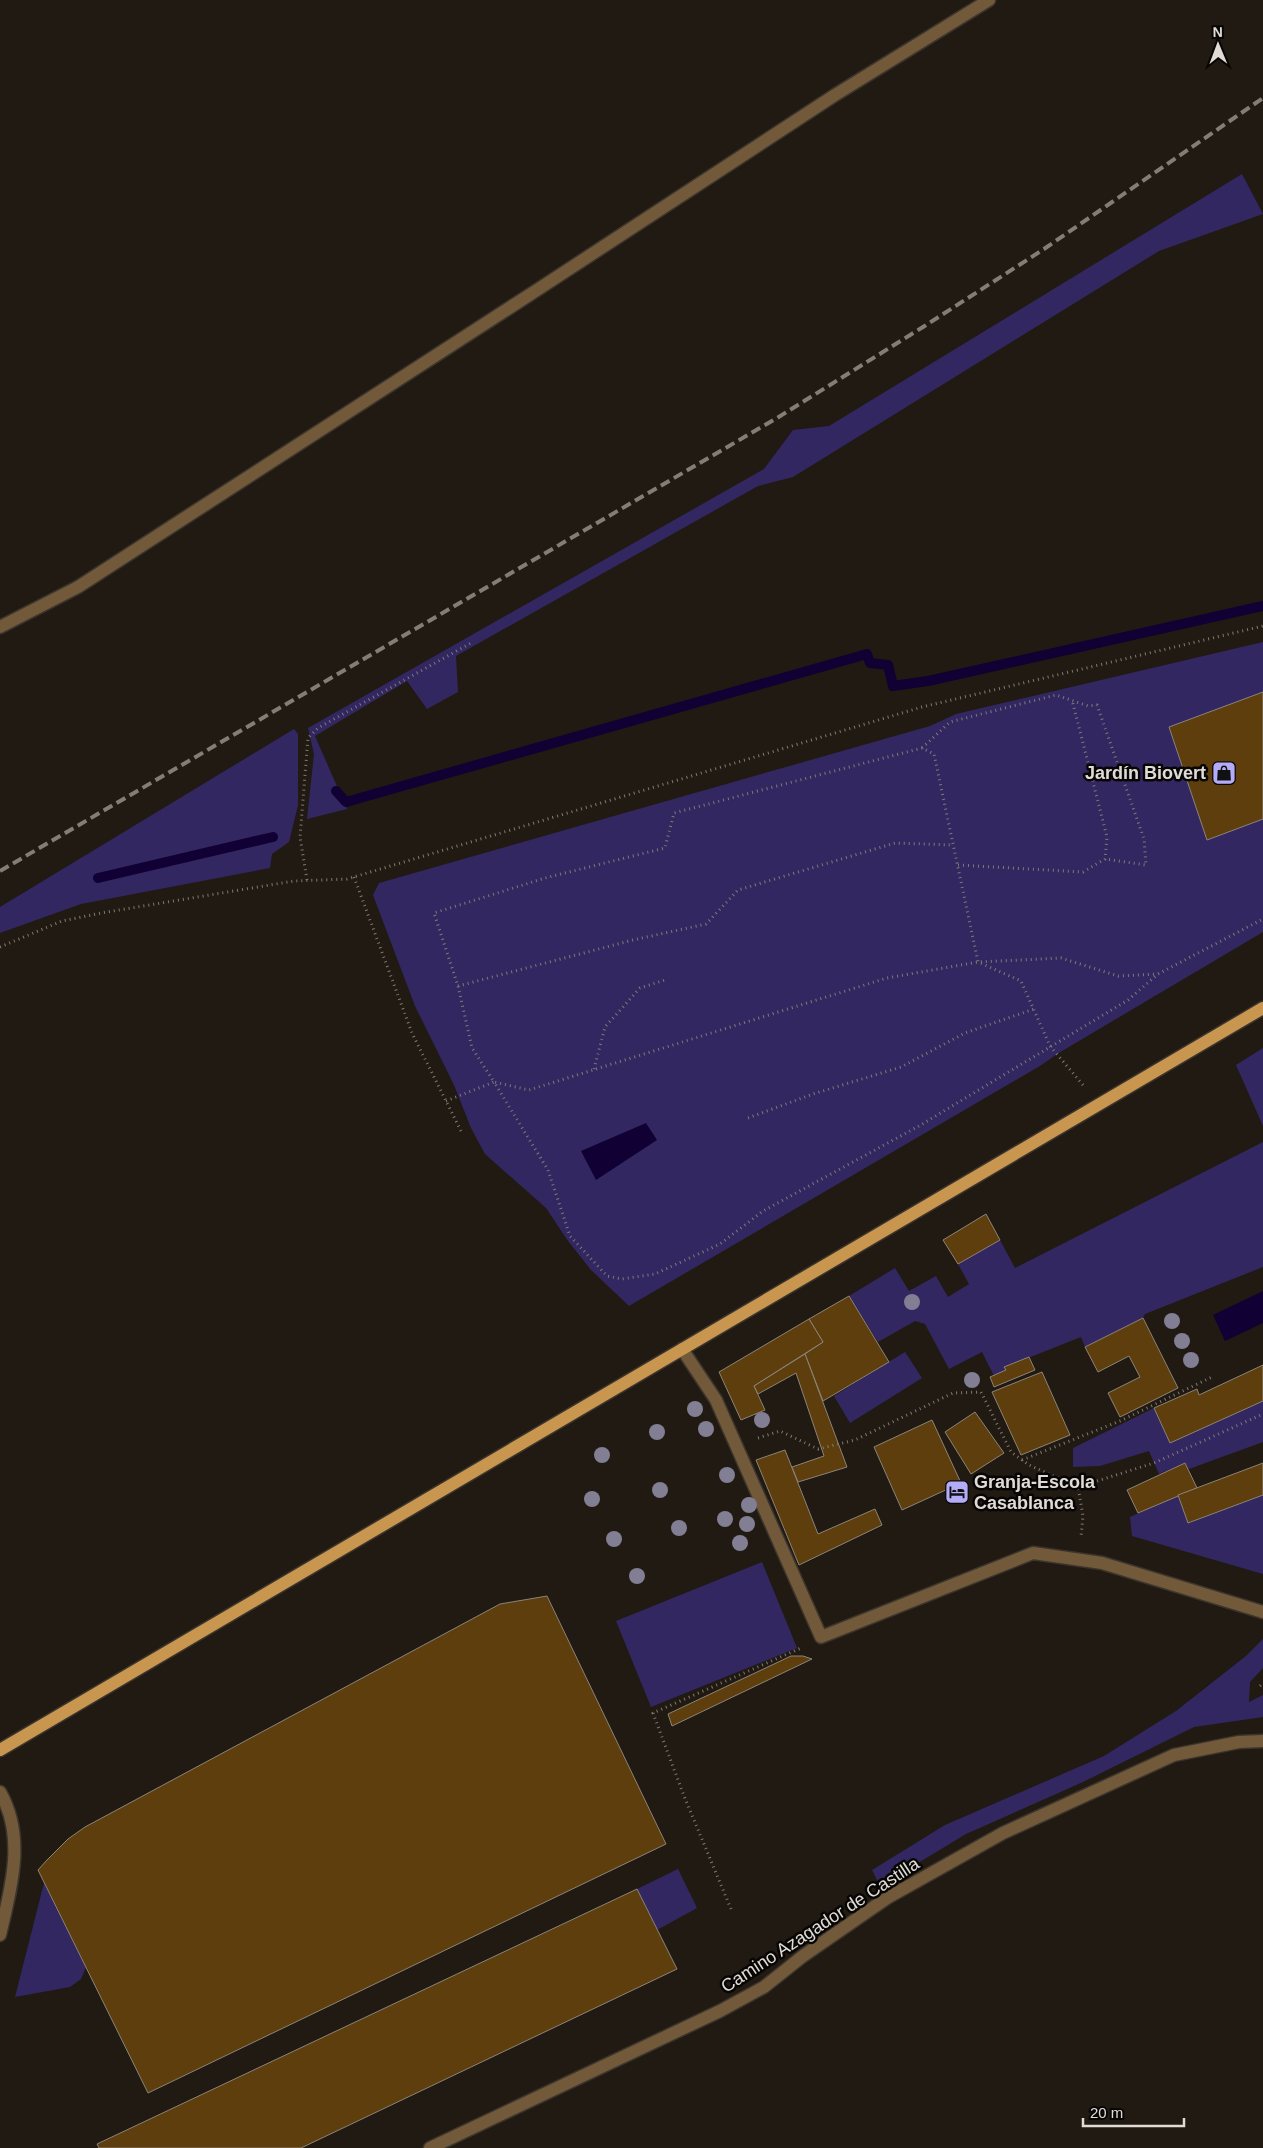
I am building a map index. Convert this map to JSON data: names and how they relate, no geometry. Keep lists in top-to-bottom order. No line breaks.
{"streets":{"street":["Camino Azagador de Castilla"]},"places":{"shop":["Jardín Biovert"],"hotel":["Granja-Escola Casablanca"]},"scale_bar":"20 m","north":"top"}
